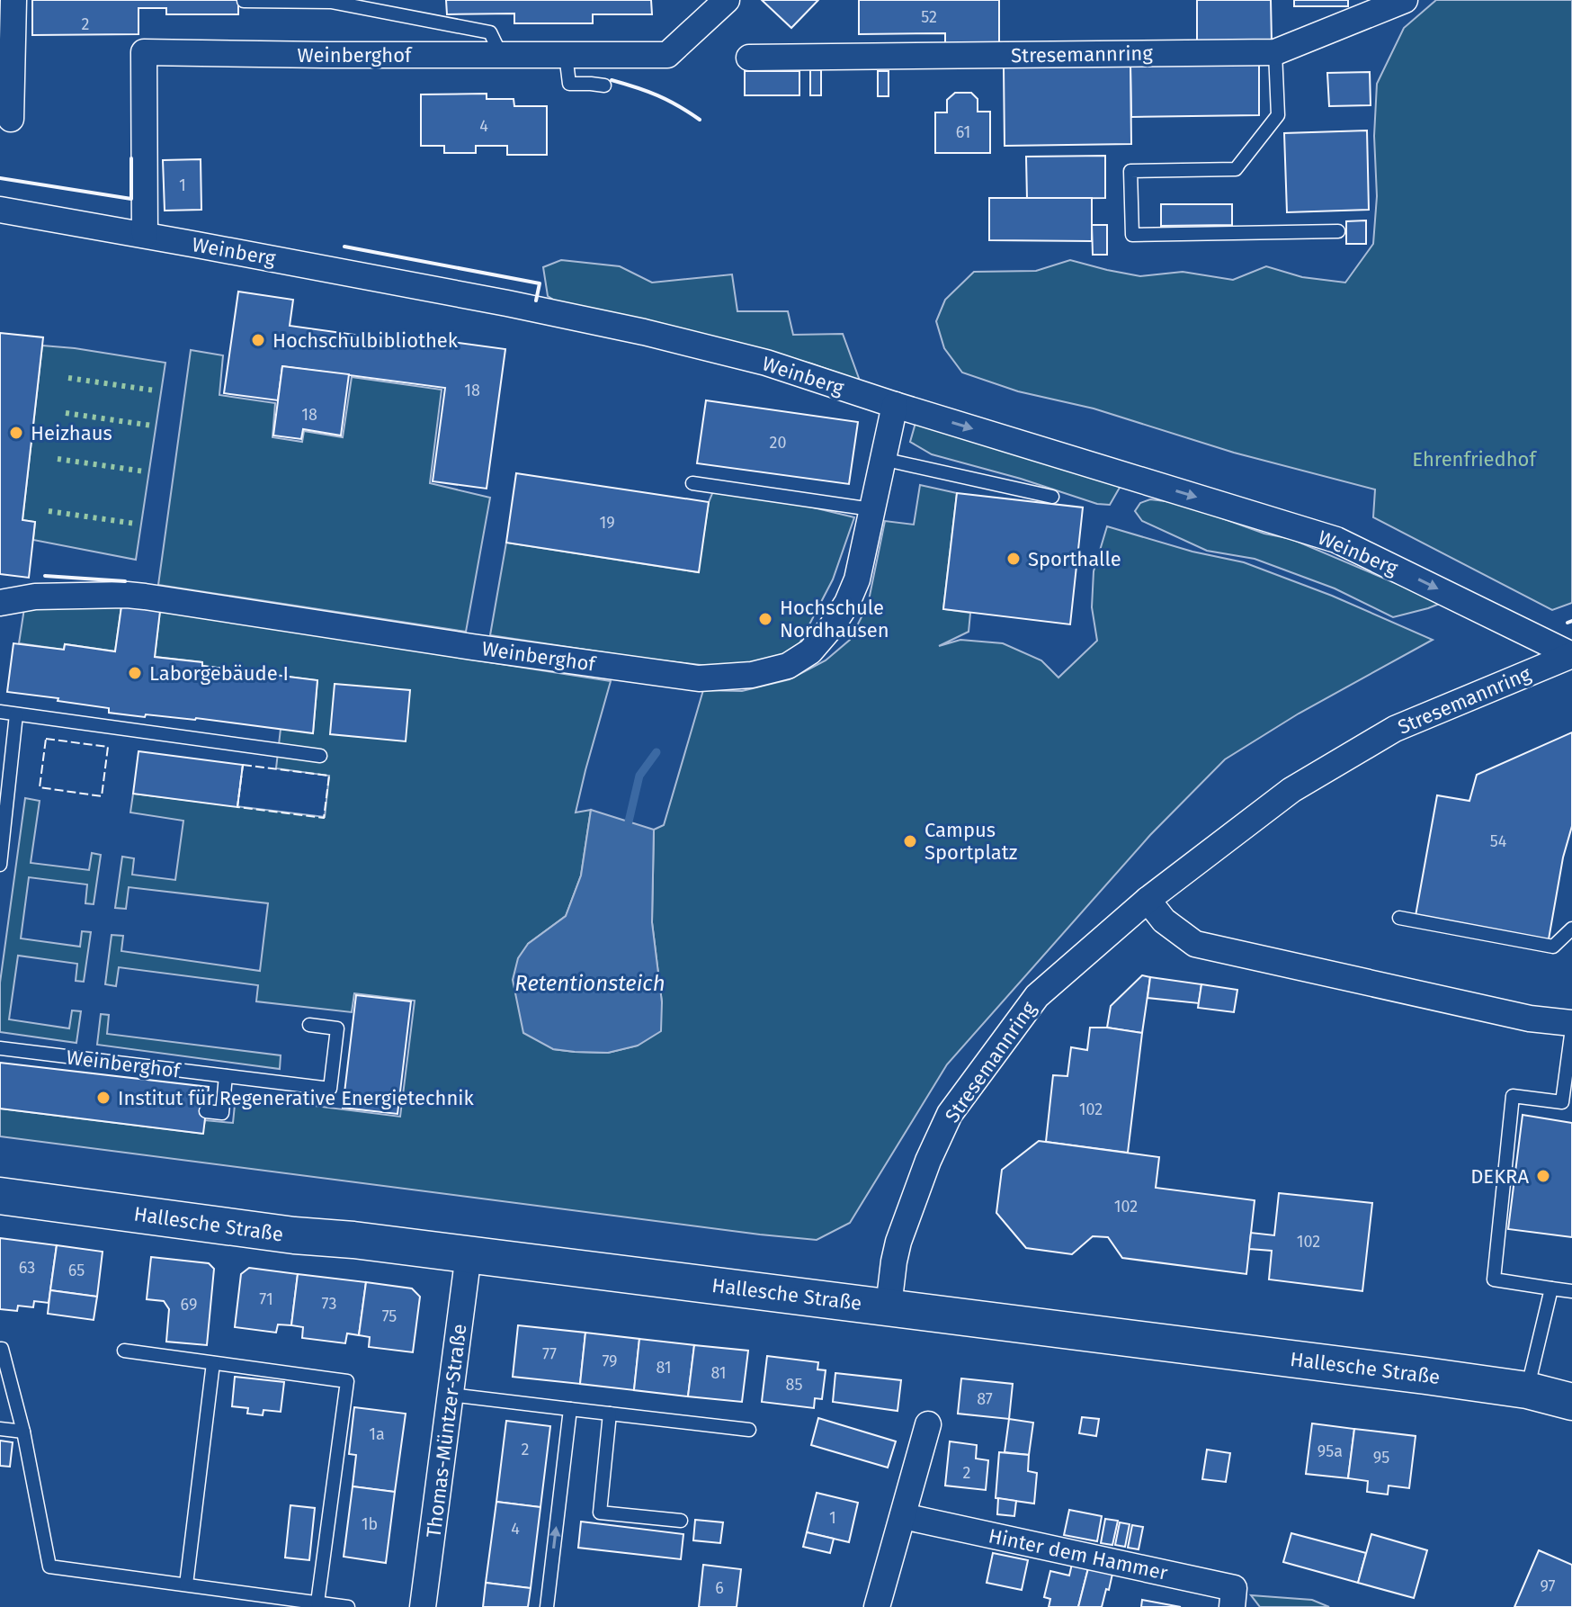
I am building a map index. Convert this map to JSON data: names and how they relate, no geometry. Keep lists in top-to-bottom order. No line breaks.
{"streets":{"main road":["Hallesche Straße"],"street":["Stresemannring","Weinberghof","Weinberg","Thomas-Müntzer-Straße","Hinter dem Hammer"]},"crossings":[["Stresemannring","Weinberg"],["Stresemannring","Hallesche Straße"],["Weinberghof","Weinberg"],["Hallesche Straße","Thomas-Müntzer-Straße"]],"one_way":["Weinberg"],"water":["Retentionsteich"],"parks":["Ehrenfriedhof"],"places":["Hochschulbibliothek","Heizhaus","Sporthalle","Hochschule Nordhausen","Laborgebäude I","Campus Sportplatz","Institut für Regenerative Energietechnik","DEKRA"],"house_numbers":["52","2","4","61","1","18","18","20","19","54","102","102","102","63","65","71","73","69","75","77","79","81","81","85","87","1a","2","95a","95","2","1","1b","4","97","6"]}
